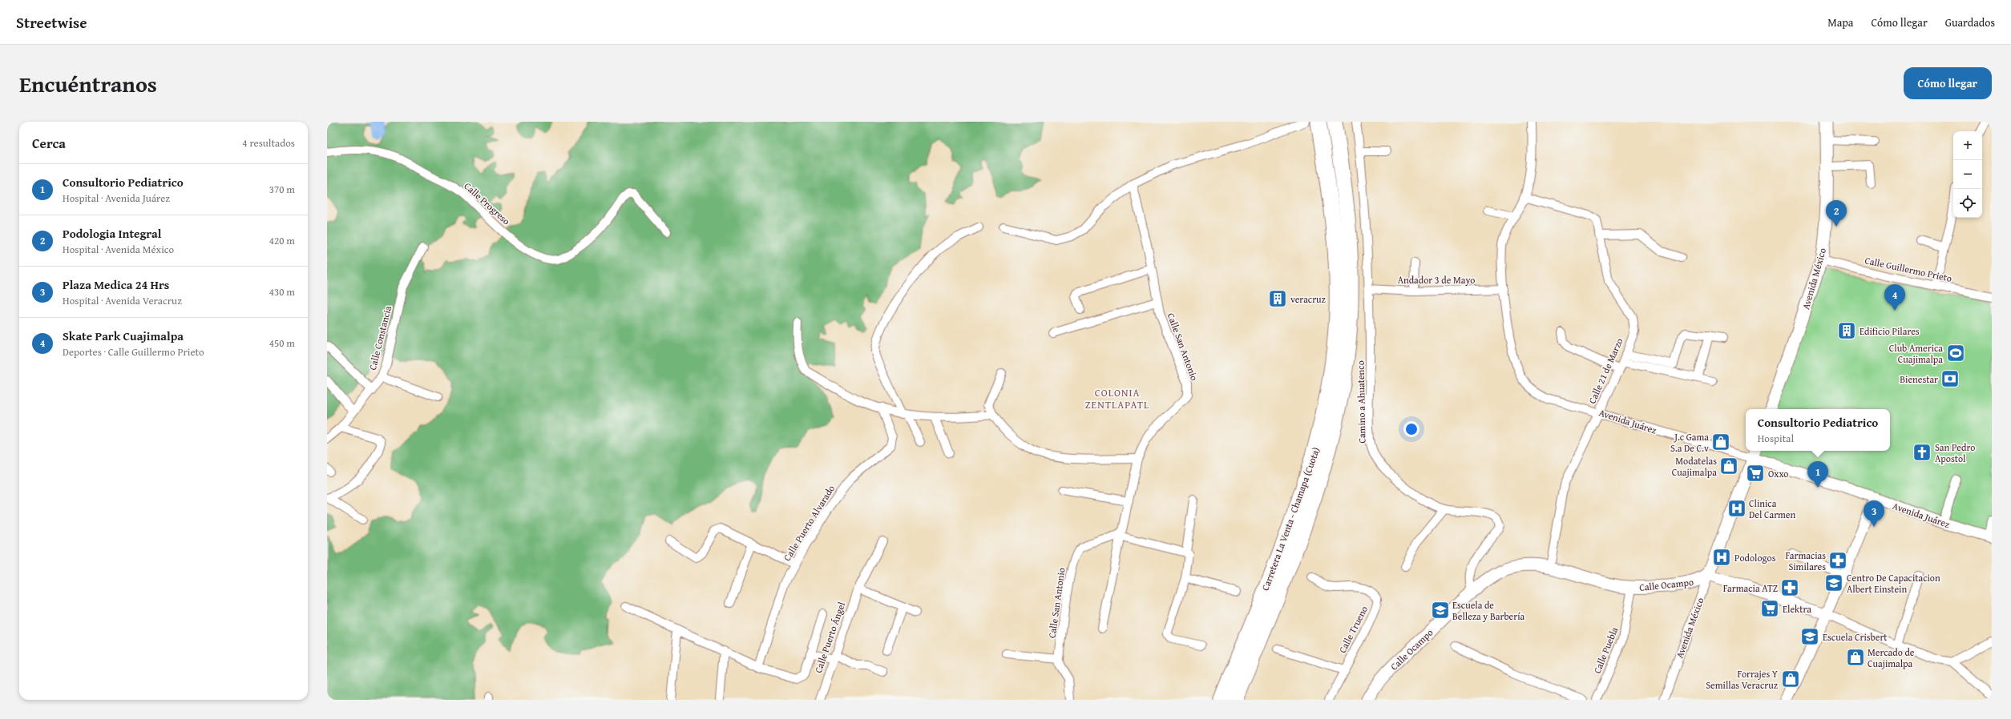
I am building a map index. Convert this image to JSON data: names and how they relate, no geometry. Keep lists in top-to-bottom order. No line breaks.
{"streets":{"highway":["Carretera La Venta - Chamapa (Cuota)"],"main road":["Avenida México","Calle Ocampo"],"street":["Calle Progreso","Calle Guillermo Prieto","Andador 3 de Mayo","Calle Constancia","Calle San Antonio","Calle 21 de Marzo","Camino a Ahuatenco","Avenida Juárez","Calle Puerto Alvarado","Calle Trueno","Calle Puerto Ángel","Calle Puebla"]},"crossings":[["Calle Guillermo Prieto","Avenida México"],["Avenida México","Avenida Juárez"],["Avenida México","Calle Ocampo"],["Andador 3 de Mayo","Camino a Ahuatenco"],["Andador 3 de Mayo","Avenida Juárez"],["Calle 21 de Marzo","Avenida Juárez"],["Calle 21 de Marzo","Calle Ocampo"],["Camino a Ahuatenco","Calle Ocampo"],["Calle Ocampo","Calle Puebla"]],"districts":["COLONIA ZENTLAPATL"],"places":{"building":["veracruz","Edificio Pilares"],"sports":["Club America Cuajimalpa"],"bank":["Bienestar"],"shop":["J.c Gama S.a De C.v","Modatelas Cuajimalpa","Mercado de Cuajimalpa","Forrajes Y Semillas Veracruz"],"church":["San Pedro Apostol"],"supermarket":["Oxxo","Elektra"],"hospital":["Clinica Del Carmen","Podologos"],"pharmacy":["Farmacias Similares","Farmacia ATZ"],"school or university":["Centro De Capacitacion Albert Einstein","Escuela de Belleza y Barbería","Escuela Crisbert"]},"page":{"header":"Streetwise","nav":["Mapa","Cómo llegar","Guardados"],"title":"Encuéntranos","buttons":"Cómo llegar","heading":["Cerca","4 resultados"],"map_buttons":["+","−"],"list":[{"mark":"1","name":"Consultorio Pediatrico","note":"Hospital · Avenida Juárez","value":"370 m"},{"mark":"2","name":"Podologia Integral","note":"Hospital · Avenida México","value":"420 m"},{"mark":"3","name":"Plaza Medica 24 Hrs","note":"Hospital · Avenida Veracruz","value":"430 m"},{"mark":"4","name":"Skate Park Cuajimalpa","note":"Deportes · Calle Guillermo Prieto","value":"450 m"}],"pins":["2","4","1","3"],"popup":["Consultorio Pediatrico","Hospital"]}}
